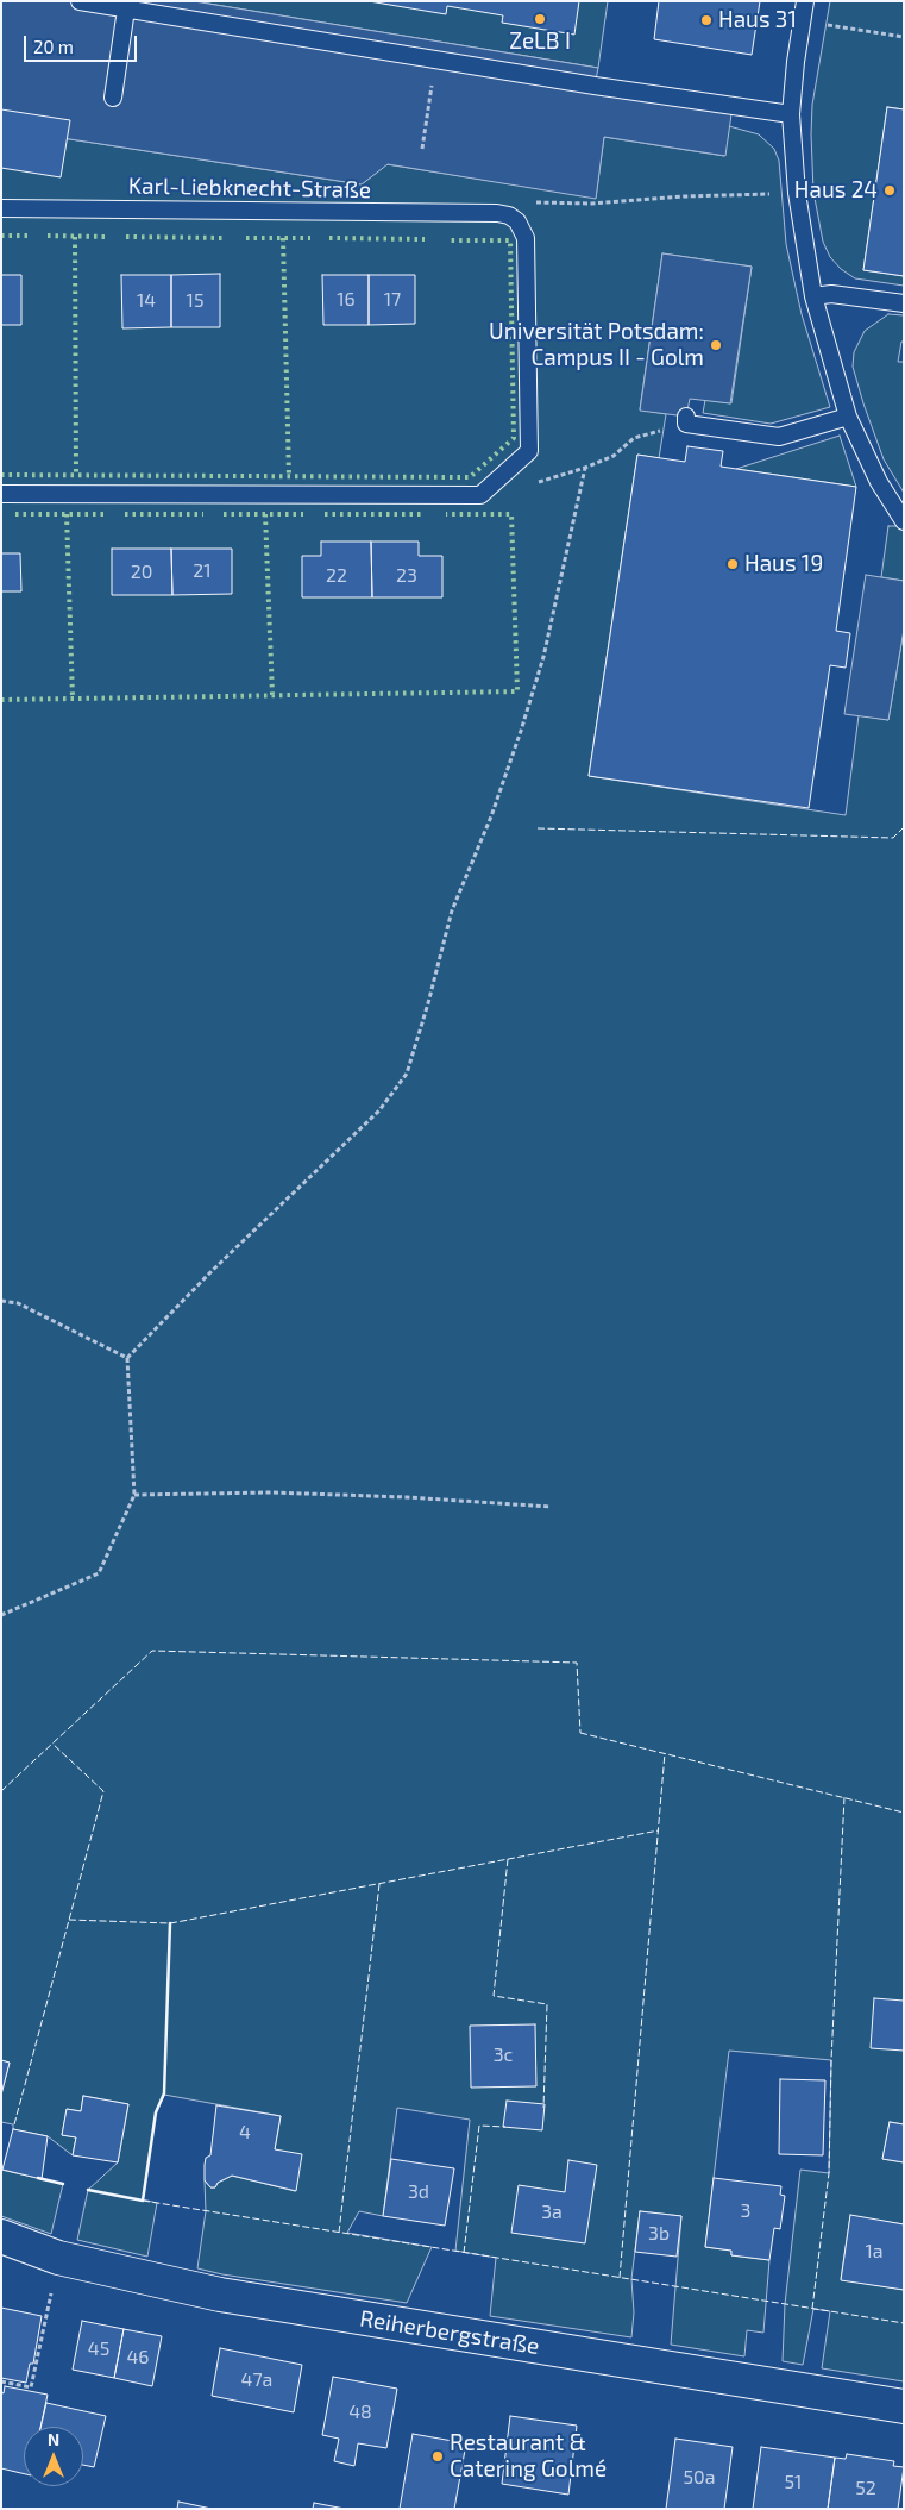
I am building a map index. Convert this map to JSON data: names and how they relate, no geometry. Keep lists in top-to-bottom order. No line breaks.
{"streets":{"street":["Reiherbergstraße"],"lane":["Karl-Liebknecht-Straße"]},"places":["ZeLB I","Haus 31","Haus 24","Universität Potsdam: Campus II - Golm","Haus 19","Restaurant & Catering Golmé"],"house_numbers":["16","17","14","15","21","20","22","23","3c","4","3d","3","3a","3b","1a","45","46","47a","48","50a","51","52"],"scale_bar":"20 m","north":"top"}
